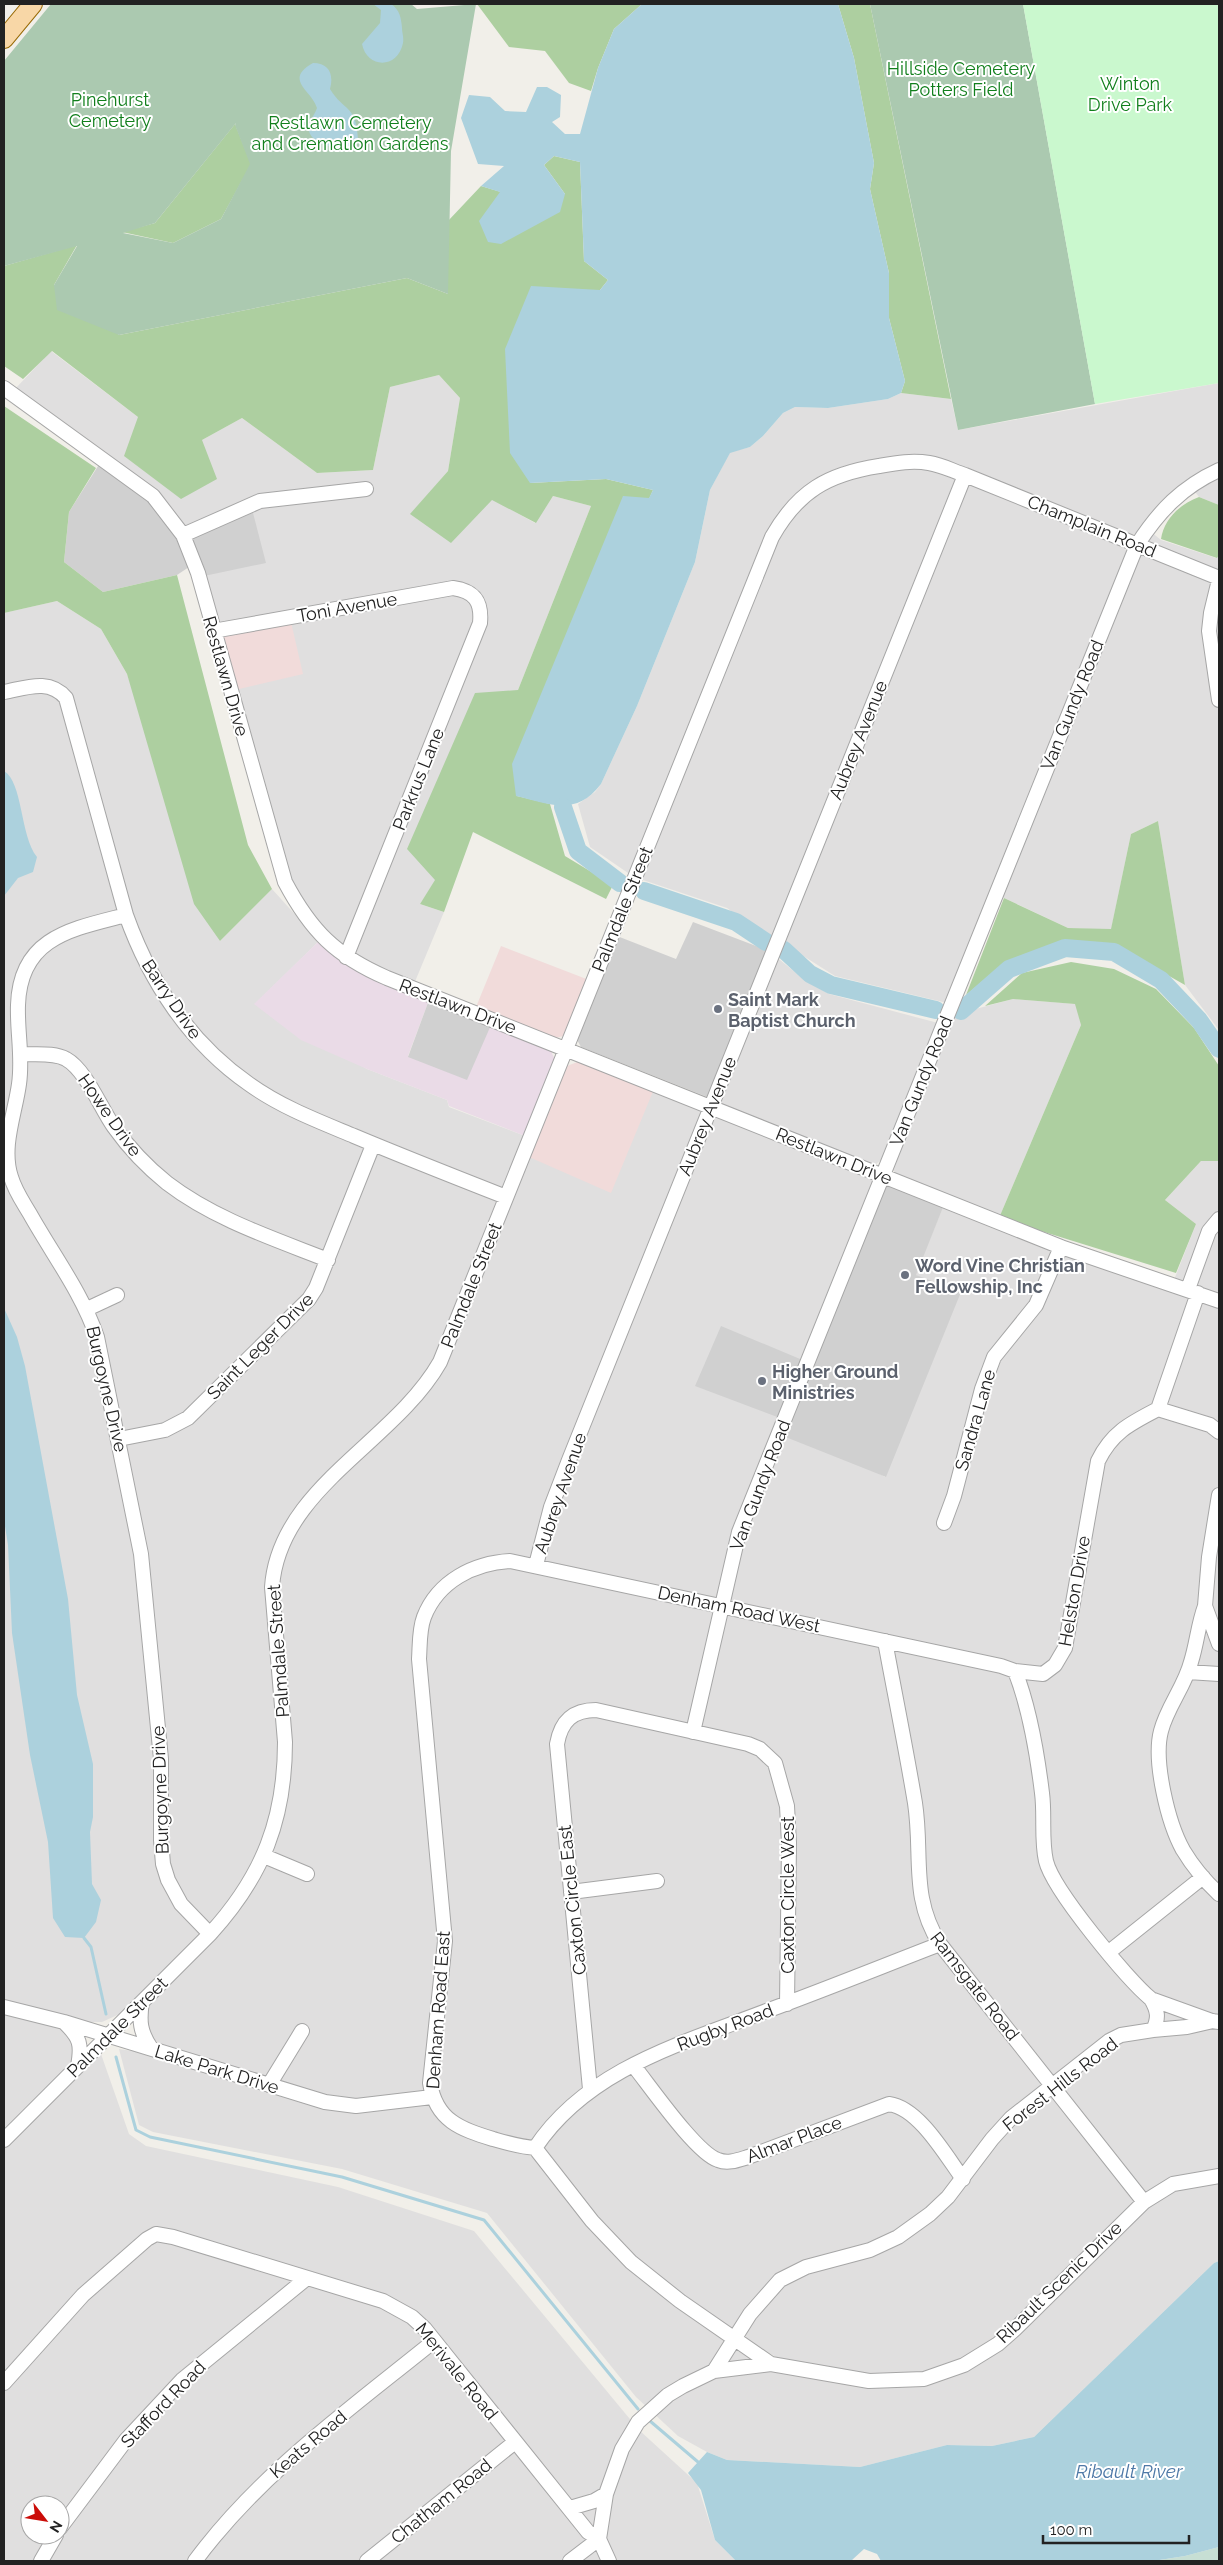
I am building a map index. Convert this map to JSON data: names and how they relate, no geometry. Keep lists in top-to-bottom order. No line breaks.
{"streets":{"street":["Champlain Road","Toni Avenue","Restlawn Drive","Van Gundy Road","Aubrey Avenue","Parkrus Lane","Palmdale Street","Barry Drive","Howe Drive","Saint Leger Drive","Burgoyne Drive","Sandra Lane","Helston Drive","Denham Road West","Caxton Circle West","Caxton Circle East","Ramsgate Road","Denham Road East","Rugby Road","Lake Park Drive","Forest Hills Road","Almar Place","Ribault Scenic Drive","Merivale Road","Stafford Road","Keats Road","Chatham Road"]},"crossings":[["Champlain Road","Van Gundy Road"],["Champlain Road","Aubrey Avenue"],["Champlain Road","Palmdale Street"],["Toni Avenue","Restlawn Drive"],["Toni Avenue","Parkrus Lane"],["Restlawn Drive","Van Gundy Road"],["Restlawn Drive","Aubrey Avenue"],["Restlawn Drive","Parkrus Lane"],["Restlawn Drive","Palmdale Street"],["Restlawn Drive","Sandra Lane"],["Van Gundy Road","Denham Road West"],["Van Gundy Road","Caxton Circle West"],["Aubrey Avenue","Palmdale Street"],["Aubrey Avenue","Denham Road West"],["Palmdale Street","Barry Drive"],["Palmdale Street","Burgoyne Drive"],["Palmdale Street","Lake Park Drive"],["Barry Drive","Saint Leger Drive"],["Barry Drive","Burgoyne Drive"],["Howe Drive","Saint Leger Drive"],["Howe Drive","Burgoyne Drive"],["Saint Leger Drive","Burgoyne Drive"],["Denham Road West","Ramsgate Road"],["Denham Road West","Denham Road East"],["Caxton Circle West","Caxton Circle East"],["Caxton Circle West","Rugby Road"],["Caxton Circle East","Rugby Road"],["Ramsgate Road","Rugby Road"],["Ramsgate Road","Forest Hills Road"],["Ramsgate Road","Ribault Scenic Drive"],["Denham Road East","Rugby Road"],["Denham Road East","Lake Park Drive"],["Rugby Road","Almar Place"],["Forest Hills Road","Almar Place"],["Forest Hills Road","Ribault Scenic Drive"],["Merivale Road","Stafford Road"],["Merivale Road","Keats Road"],["Merivale Road","Chatham Road"]],"water":["Ribault River"],"parks":["Hillside Cemetery Potters Field","Winton Drive Park","Pinehurst Cemetery","Restlawn Cemetery and Cremation Gardens"],"places":["Saint Mark Baptist Church","Word Vine Christian Fellowship, Inc","Higher Ground Ministries"],"scale_bar":"100 m","north":"bottom right"}
